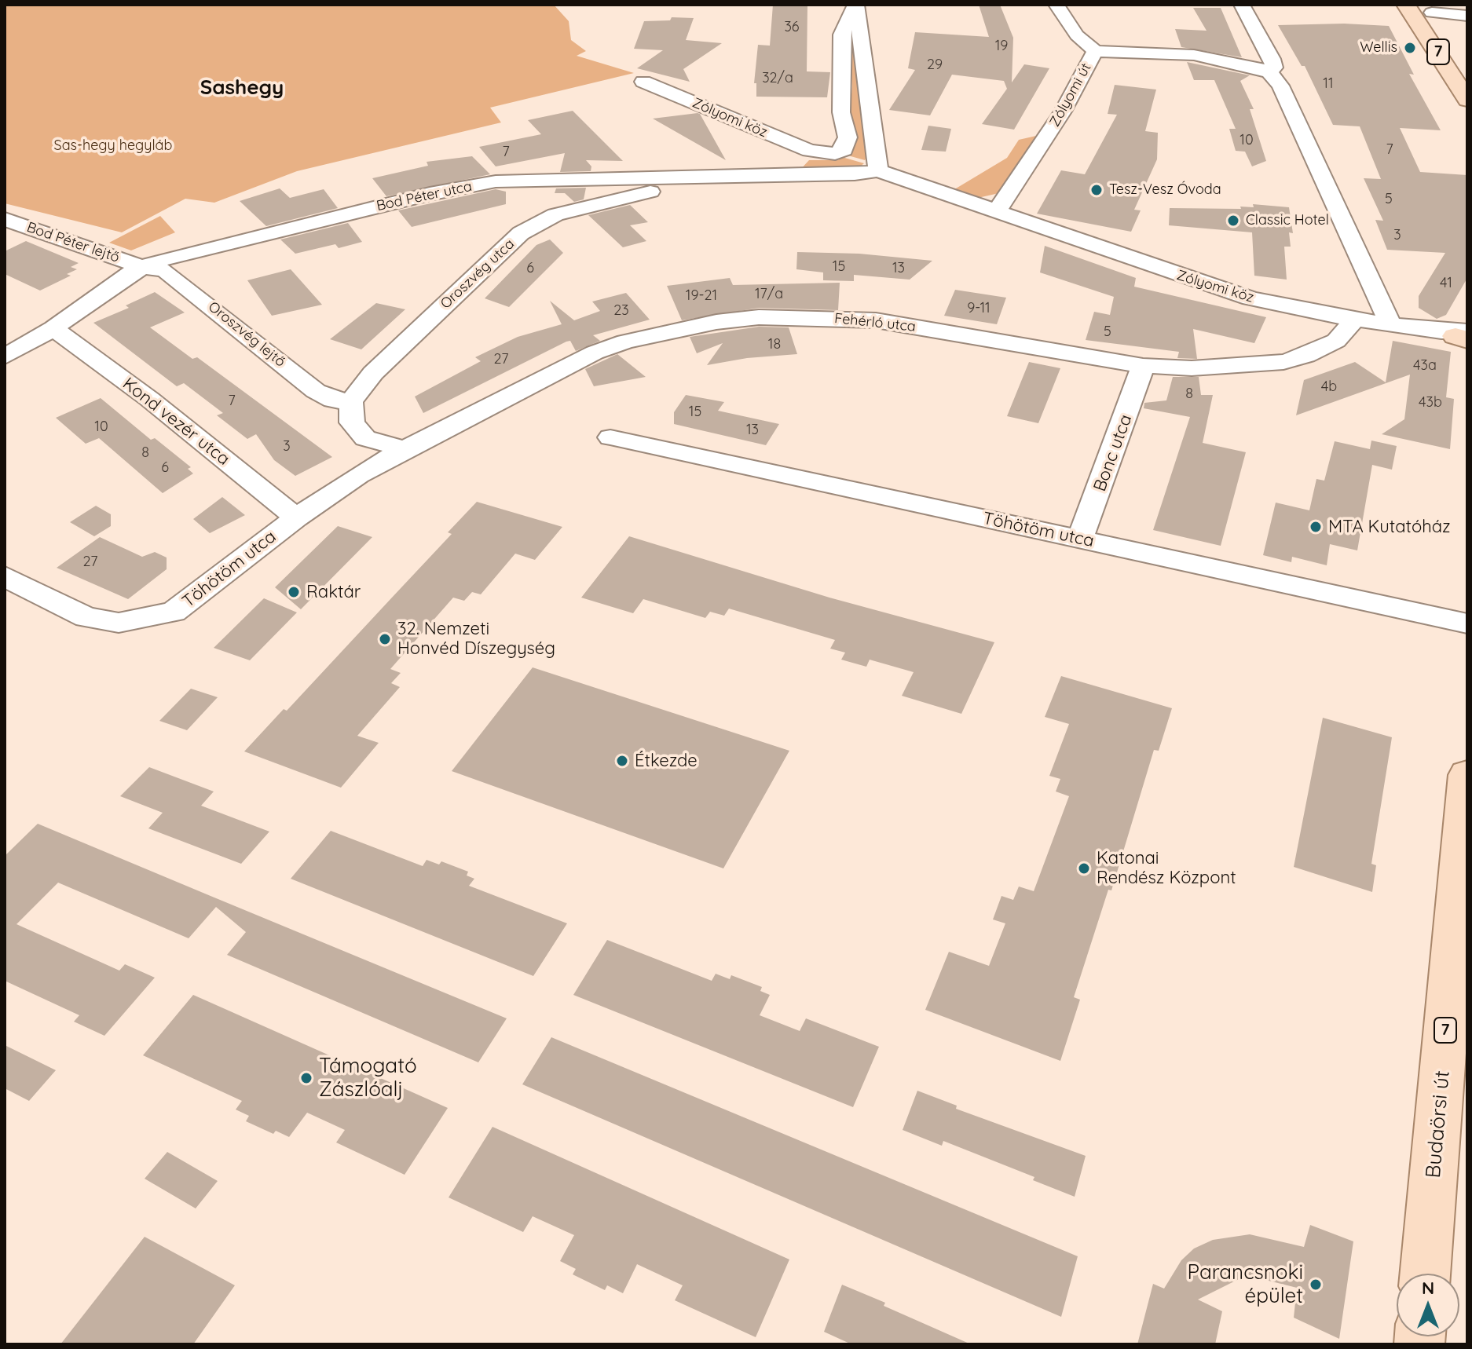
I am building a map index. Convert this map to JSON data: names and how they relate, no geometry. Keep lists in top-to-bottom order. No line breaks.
{"streets":{"main road":["7","Budaörsi út"],"street":["Zólyomi út","Zólyomi köz","Bod Péter utca","Bod Péter lejtő","Oroszvég utca","Fehérló utca","Oroszvég lejtő","Kond vezér utca","Bonc utca","Töhötöm utca"]},"crossings":[["Zólyomi út","Zólyomi köz"],["Zólyomi köz","Fehérló utca"],["Bod Péter utca","Bod Péter lejtő"],["Bod Péter utca","Oroszvég utca"],["Bod Péter utca","Oroszvég lejtő"],["Bod Péter utca","Kond vezér utca"],["Bod Péter lejtő","Oroszvég lejtő"],["Oroszvég utca","Oroszvég lejtő"],["Fehérló utca","Bonc utca"],["Fehérló utca","Töhötöm utca"],["Kond vezér utca","Töhötöm utca"],["Bonc utca","Töhötöm utca"]],"districts":["Sashegy"],"parks":["Sas-hegy hegyláb"],"places":["Wellis","Tesz-Vesz Óvoda","Classic Hotel","MTA Kutatóház","Raktár","32. Nemzeti Honvéd Díszegység","Étkezde","Katonai Rendész Központ","Támogató Zászlóalj","Parancsnoki épület"],"house_numbers":["36","19","29","32/a","11","10","7","7","5","3","15","6","13","41","17/a","19-21","9-11","23","5","18","27","43a","4b","8","7","43b","15","10","13","3","8","6","27"],"north":"top"}
